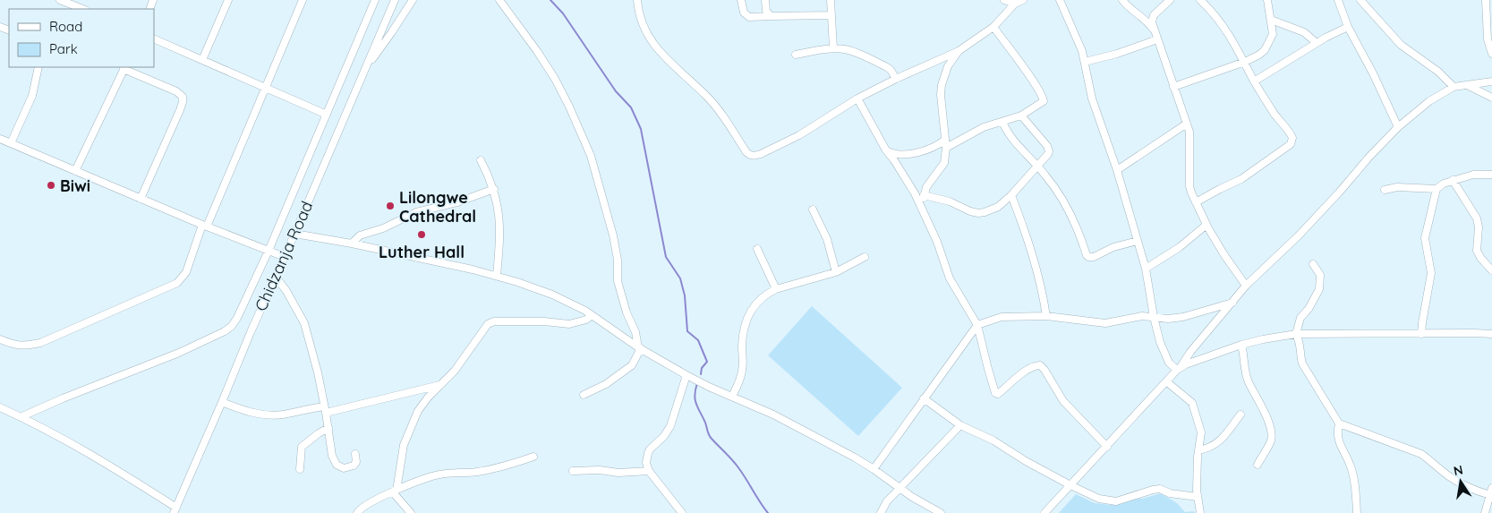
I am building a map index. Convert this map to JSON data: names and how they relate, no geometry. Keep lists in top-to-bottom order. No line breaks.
{"streets":{"street":["Chidzanja Road"]},"places":["Biwi","Lilongwe Cathedral","Luther Hall"],"legend":["Road","Park"],"north":"top"}
